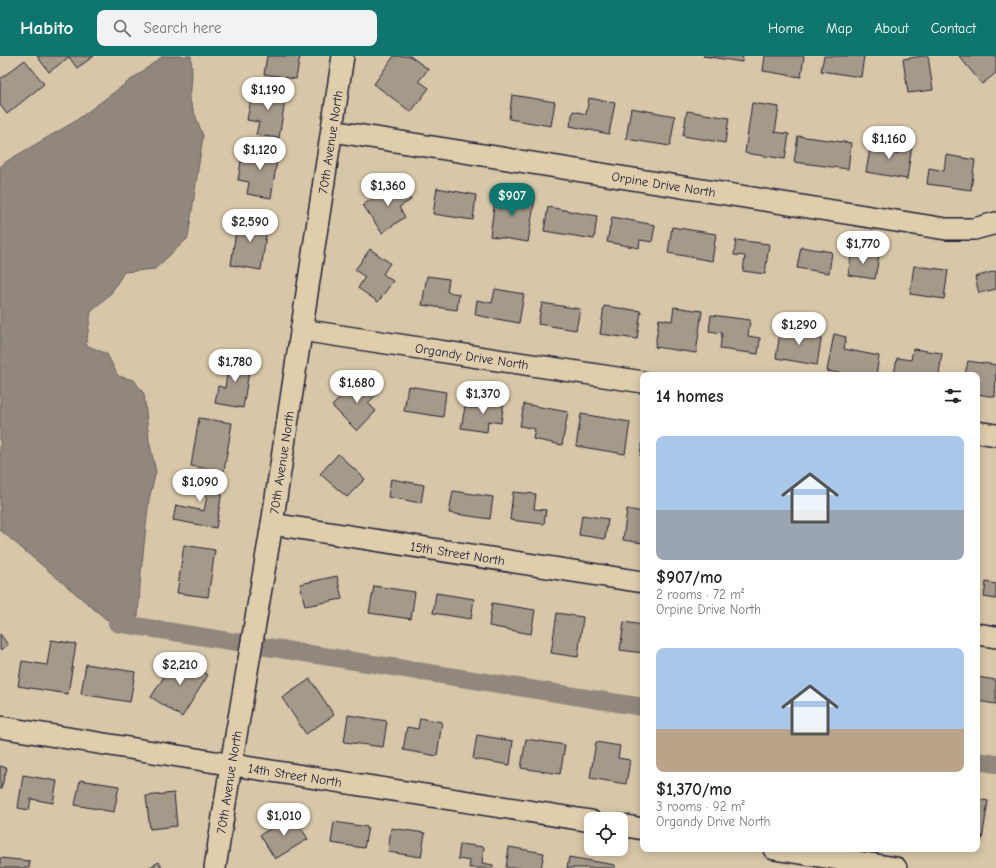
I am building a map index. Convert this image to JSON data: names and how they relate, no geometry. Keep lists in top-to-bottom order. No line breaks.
{"streets":{"street":["70th Avenue North","Orpine Drive North","Organdy Drive North","15th Street North","14th Street North"]},"crossings":[["70th Avenue North","Orpine Drive North"],["70th Avenue North","Organdy Drive North"],["70th Avenue North","15th Street North"],["70th Avenue North","14th Street North"]],"page":{"header":"Habito","search":"Search here","nav":["Home","Map","About","Contact"],"price":["$1,190","$1,160","$1,120","$1,360","$907","$2,590","$1,770","$1,290","$1,780","$1,680","$1,370","$1,090","$2,210","$1,010"],"heading":"14 homes","list":[{"name":"$907/mo","note":"2 rooms · 72 m² · Orpine Drive North"},{"name":"$1,370/mo","note":"3 rooms · 92 m² · Organdy Drive North"}]}}
